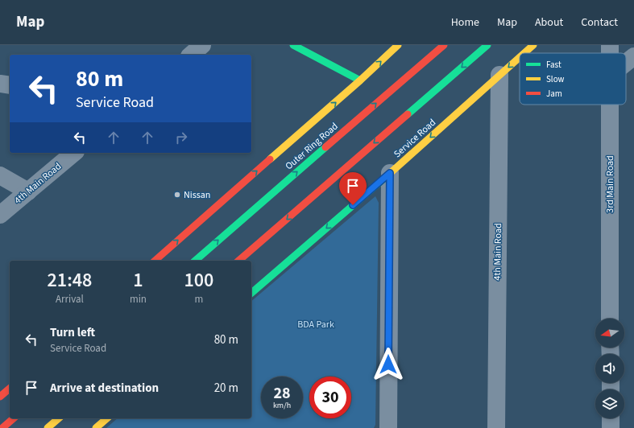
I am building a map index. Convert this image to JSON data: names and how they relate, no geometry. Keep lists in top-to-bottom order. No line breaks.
{"streets":{"main road":["Service Road","Outer Ring Road"],"street":["4th Main Road","3rd Main Road"]},"crossings":[["Service Road","4th Main Road"]],"parks":["BDA Park"],"places":["Nissan"],"legend":["Fast","Slow","Jam"],"north":"left","page":{"header":"Map","nav":["Home","Map","About","Contact"],"turn":["80 m","Service Road"],"eta":["21:48","Arrival","1","min","100","m"],"list":[{"name":"Turn left","note":"Service Road","value":"80 m"},{"name":"Arrive at destination","value":"20 m"}],"speed":"28 km/h","limit":"30"}}
